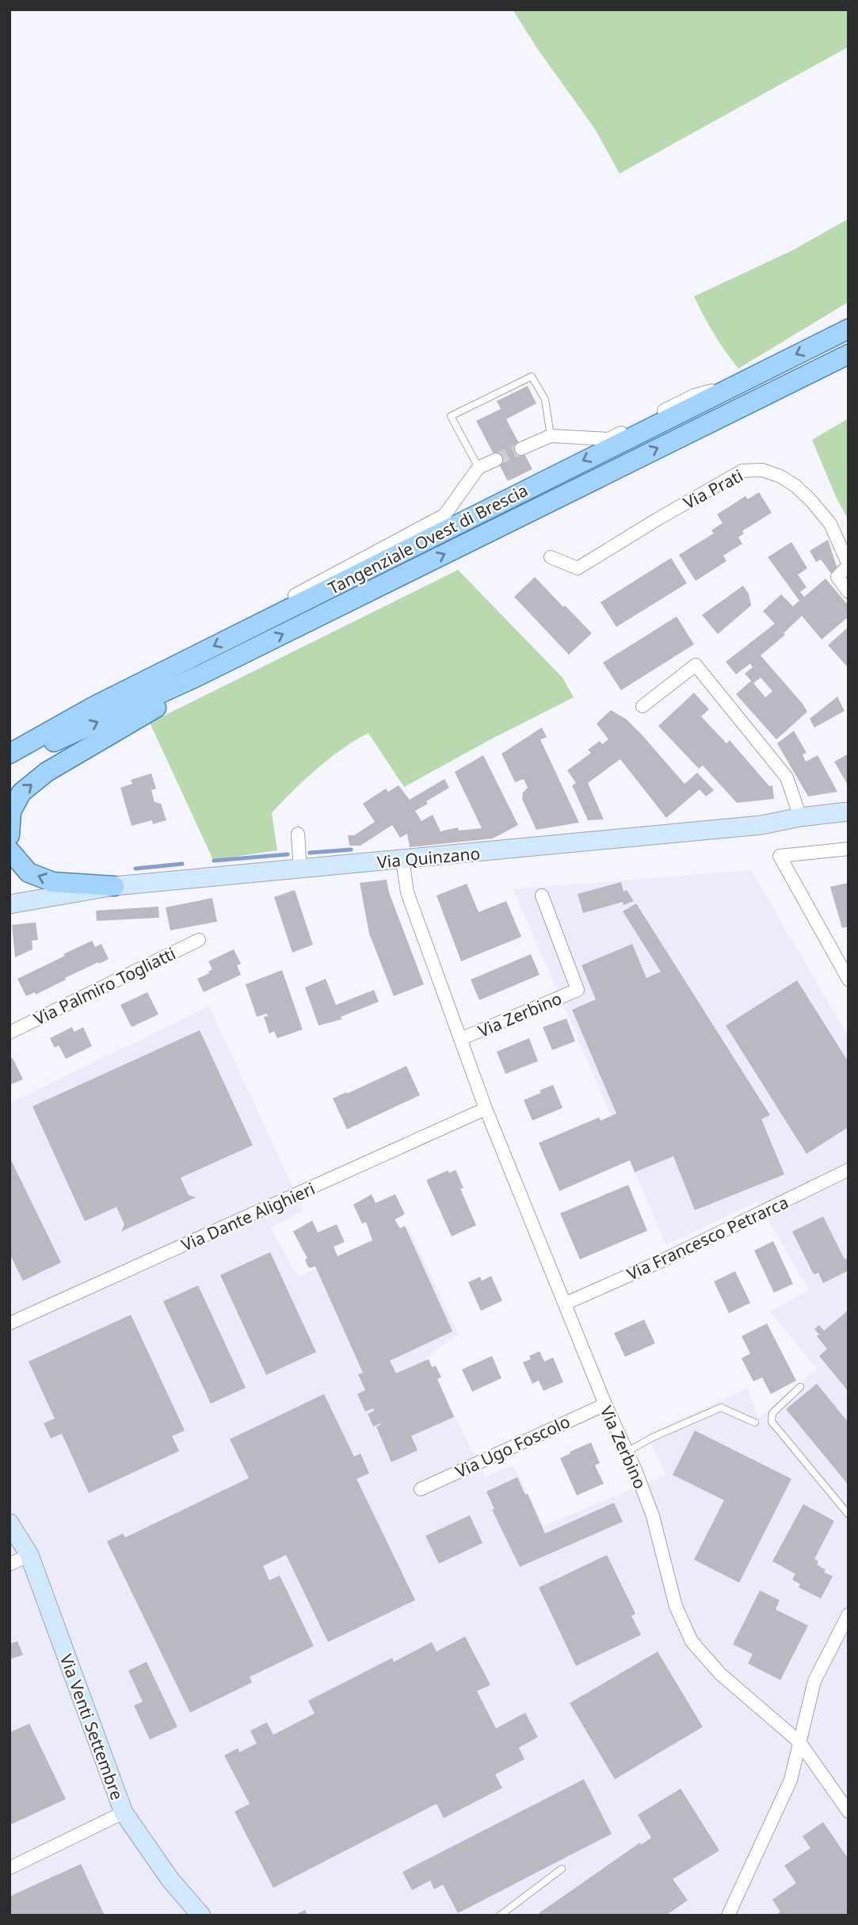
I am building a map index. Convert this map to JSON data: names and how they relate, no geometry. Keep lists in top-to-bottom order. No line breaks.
{"streets":{"main road":["Tangenziale Ovest di Brescia"],"street":["Via Prati","Via Quinzano","Via Palmiro Togliatti","Via Zerbino","Via Dante Alighieri","Via Francesco Petrarca","Via Ugo Foscolo","Via Venti Settembre"]},"crossings":[["Via Quinzano","Via Zerbino"],["Via Zerbino","Via Dante Alighieri"],["Via Zerbino","Via Francesco Petrarca"],["Via Zerbino","Via Ugo Foscolo"]]}
